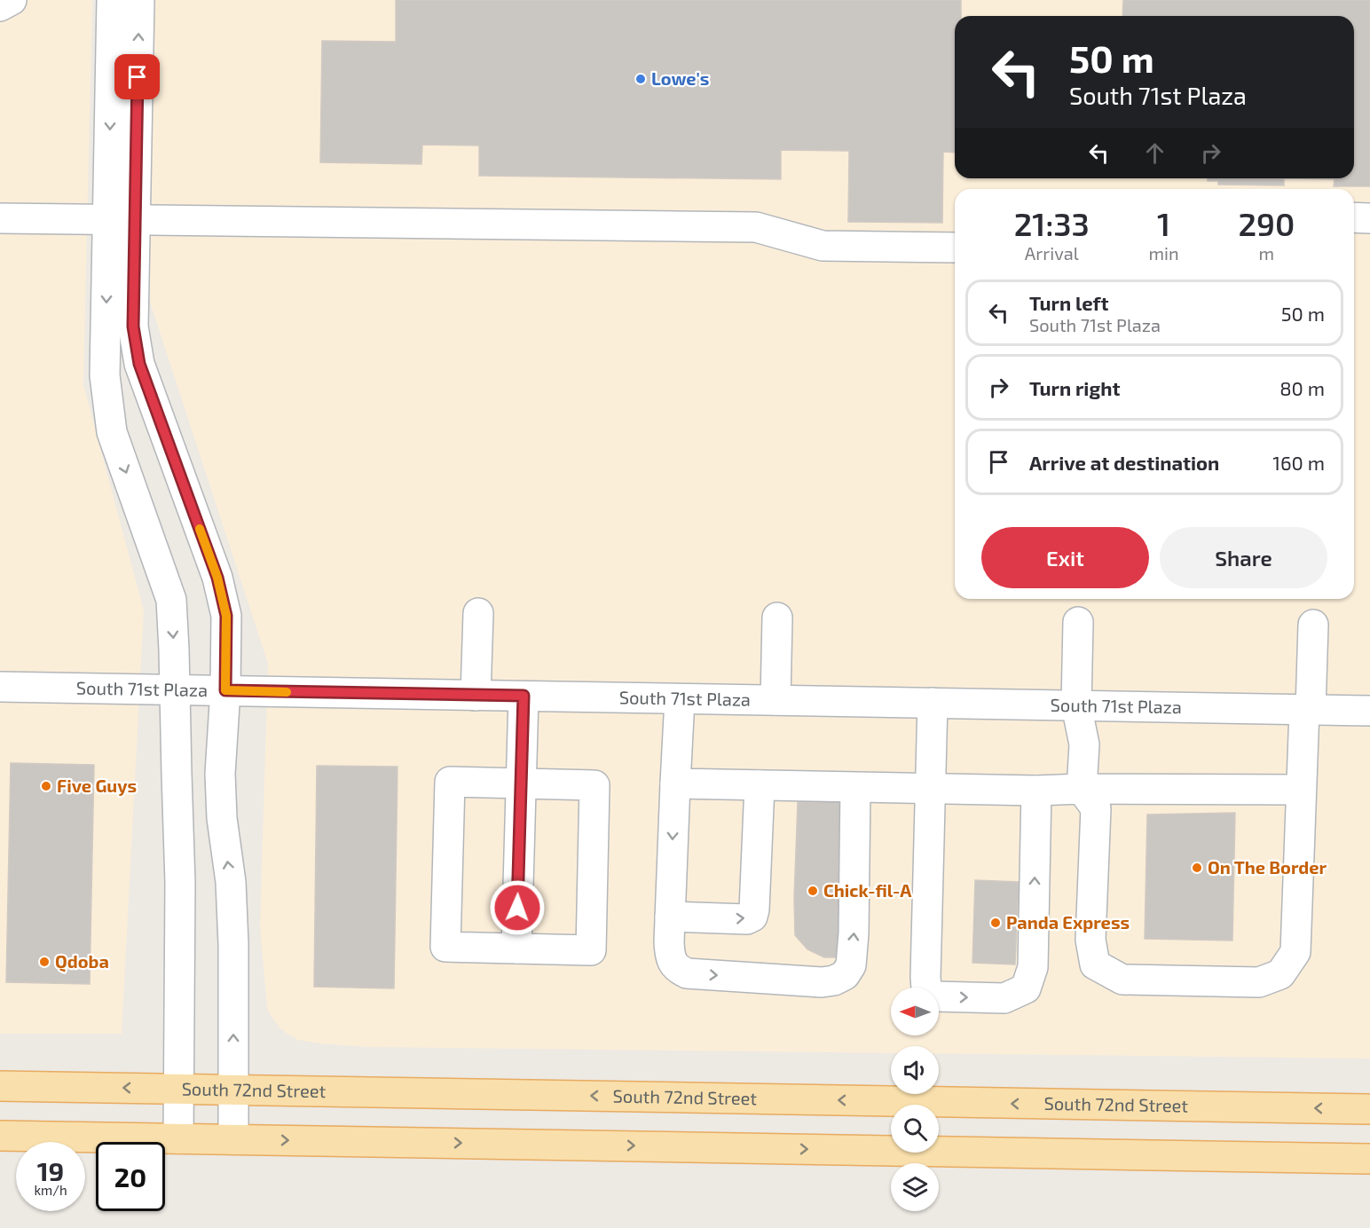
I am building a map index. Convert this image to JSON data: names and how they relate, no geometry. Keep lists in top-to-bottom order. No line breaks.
{"streets":{"main road":["South 72nd Street"],"street":["South 71st Plaza"]},"places":["Lowe's","Five Guys","On The Border","Chick-fil-A","Panda Express","Qdoba"],"north":"left","page":{"turn":["50 m","South 71st Plaza"],"eta":["21:33","Arrival","1","min","290","m"],"list":[{"name":"Turn left","note":"South 71st Plaza","value":"50 m"},{"name":"Turn right","value":"80 m"},{"name":"Arrive at destination","value":"160 m"}],"buttons":["Exit","Share"],"speed":"19 km/h","limit":"20"}}
